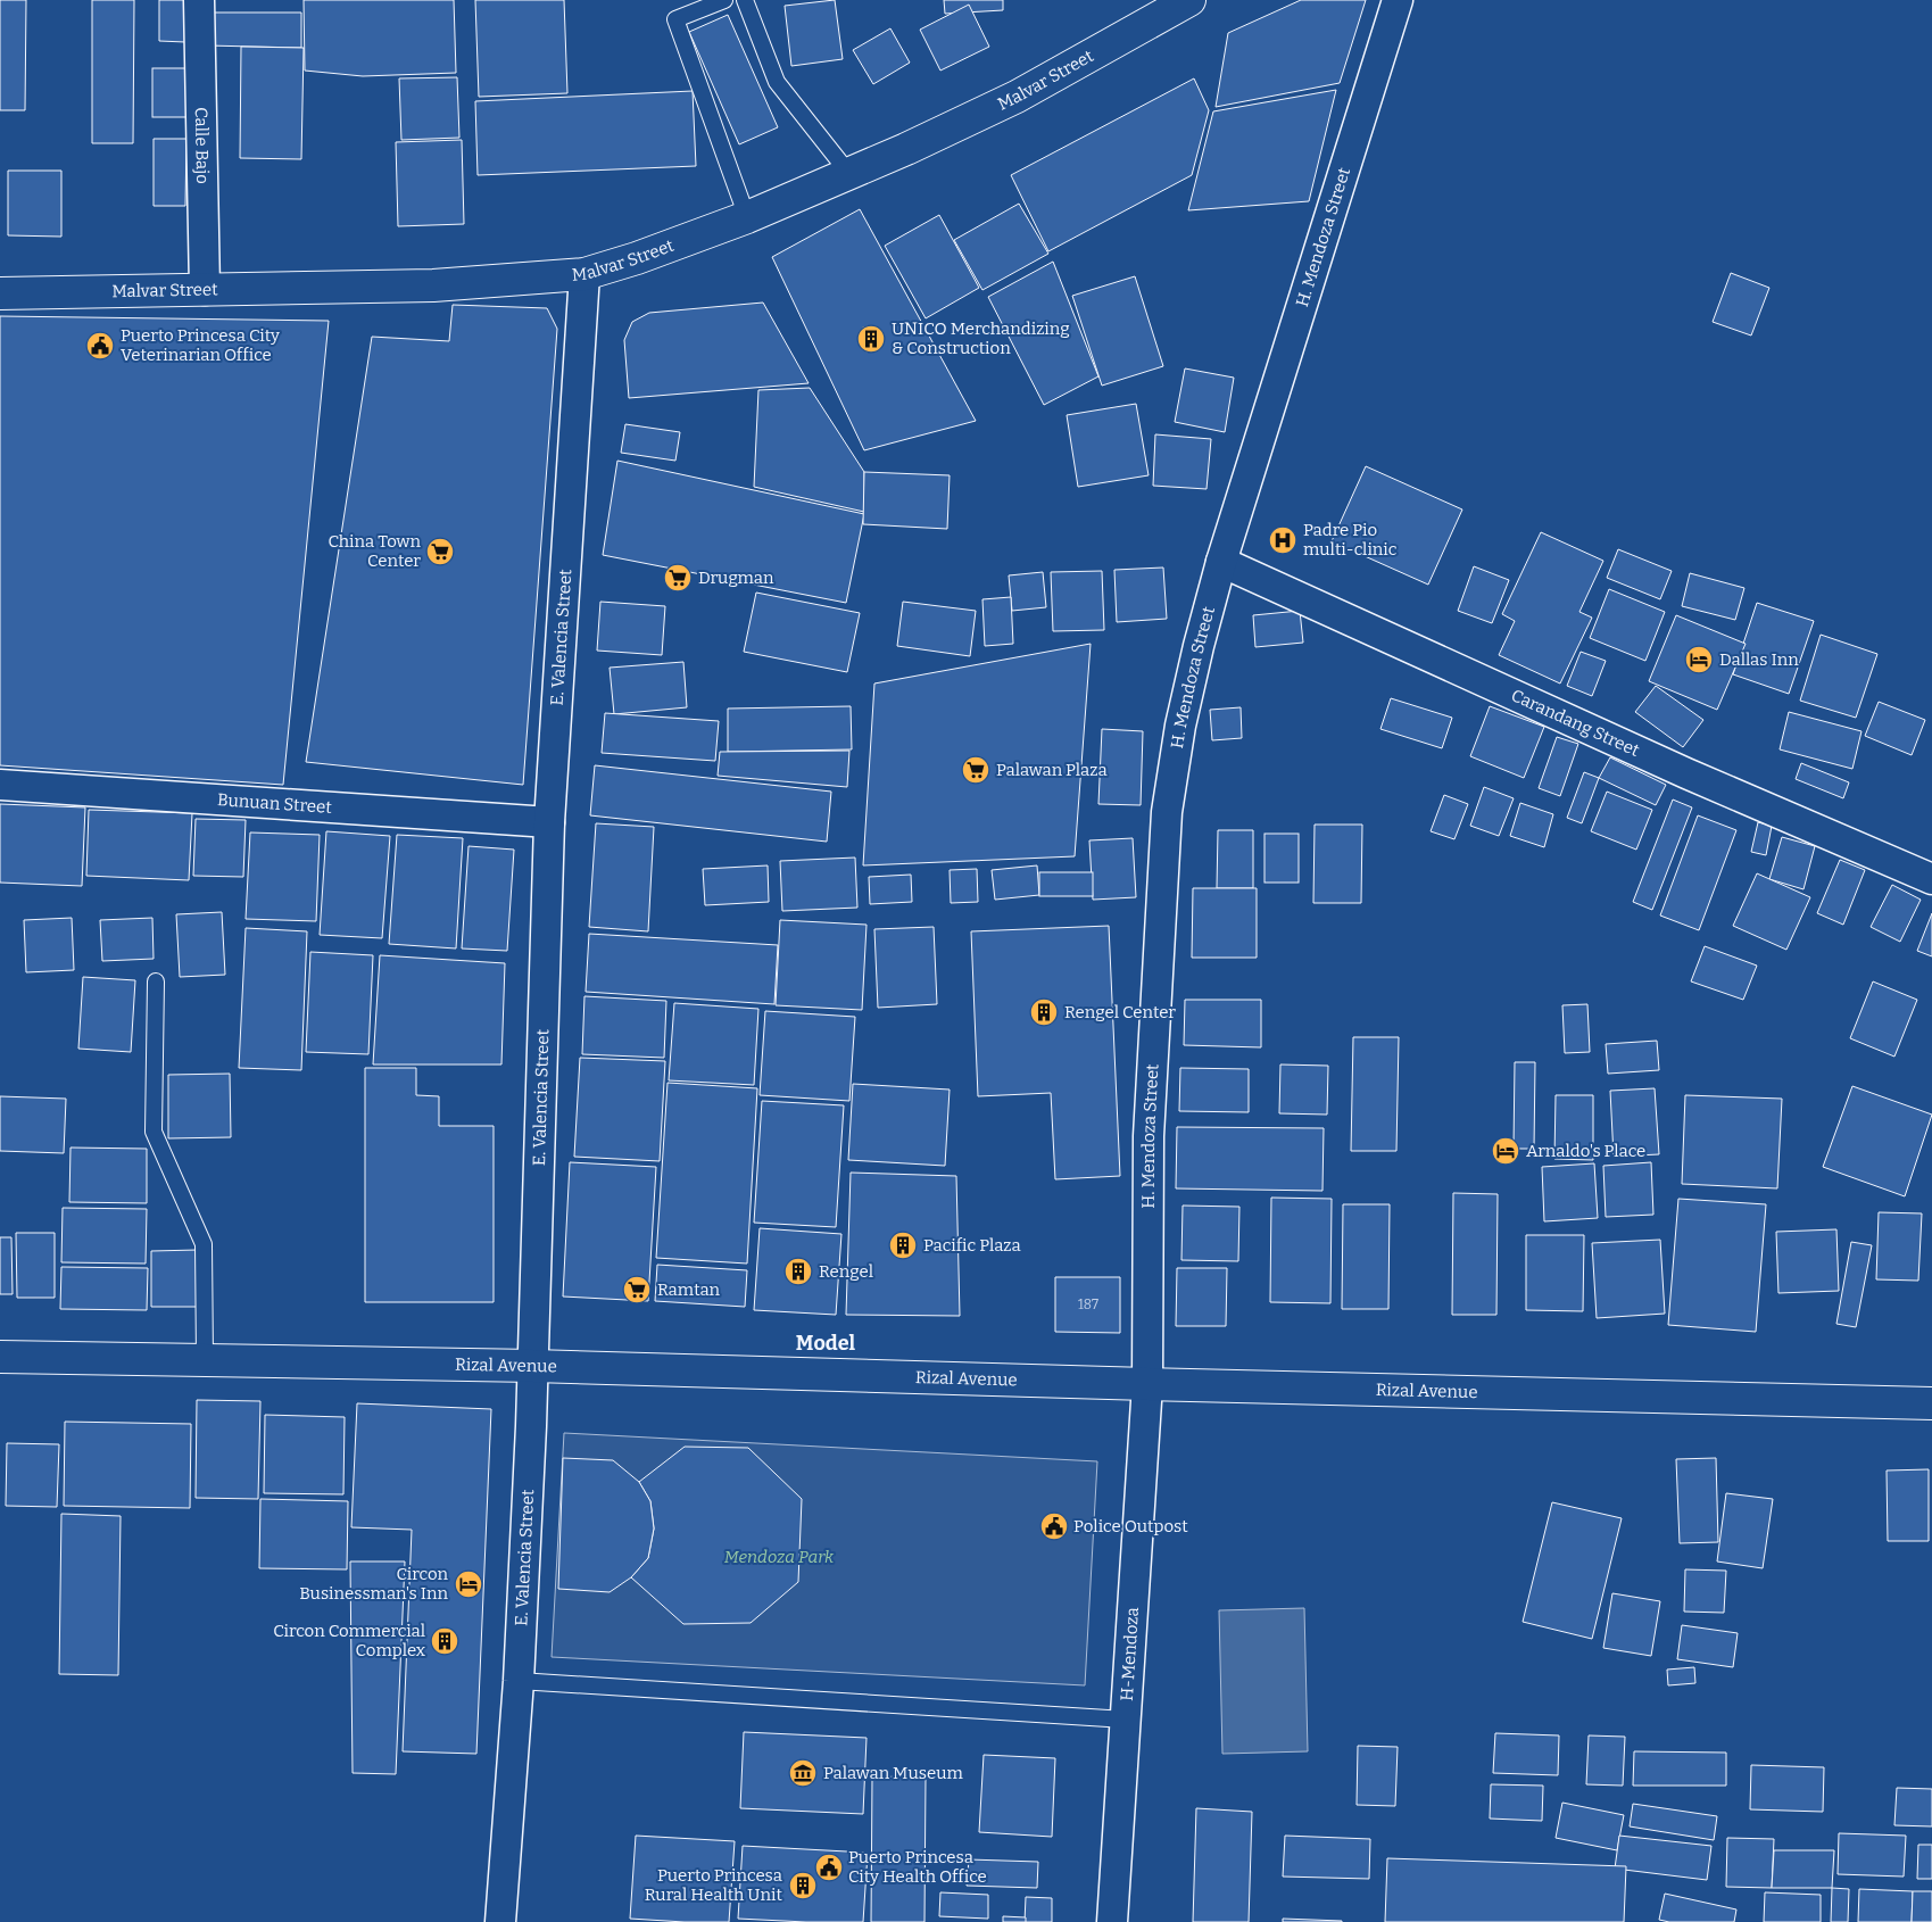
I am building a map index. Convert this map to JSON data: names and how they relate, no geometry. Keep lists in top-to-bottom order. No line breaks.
{"streets":{"main road":["Malvar Street","Rizal Avenue"],"street":["Calle Bajo","H. Mendoza Street","E. Valencia Street","Carandang Street","Bunuan Street","H-Mendoza"]},"crossings":[["Malvar Street","Calle Bajo"],["Malvar Street","E. Valencia Street"],["H. Mendoza Street","Carandang Street"],["H. Mendoza Street","Rizal Avenue"],["H. Mendoza Street","H-Mendoza"],["E. Valencia Street","Bunuan Street"],["E. Valencia Street","Rizal Avenue"],["Rizal Avenue","H-Mendoza"]],"districts":["Model"],"parks":["Mendoza Park"],"places":{"building":["UNICO Merchandizing & Construction","Rengel Center","Pacific Plaza","Rengel","Circon Commercial Complex","Puerto Princesa Rural Health Unit"],"public building":["Puerto Princesa City Veterinarian Office","Police Outpost","Puerto Princesa City Health Office"],"hospital":["Padre Pio multi-clinic"],"supermarket":["China Town Center","Drugman","Palawan Plaza","Ramtan"],"hotel":["Dallas Inn","Arnaldo's Place","Circon Businessman's Inn"],"museum":["Palawan Museum"]},"house_numbers":["187"]}
